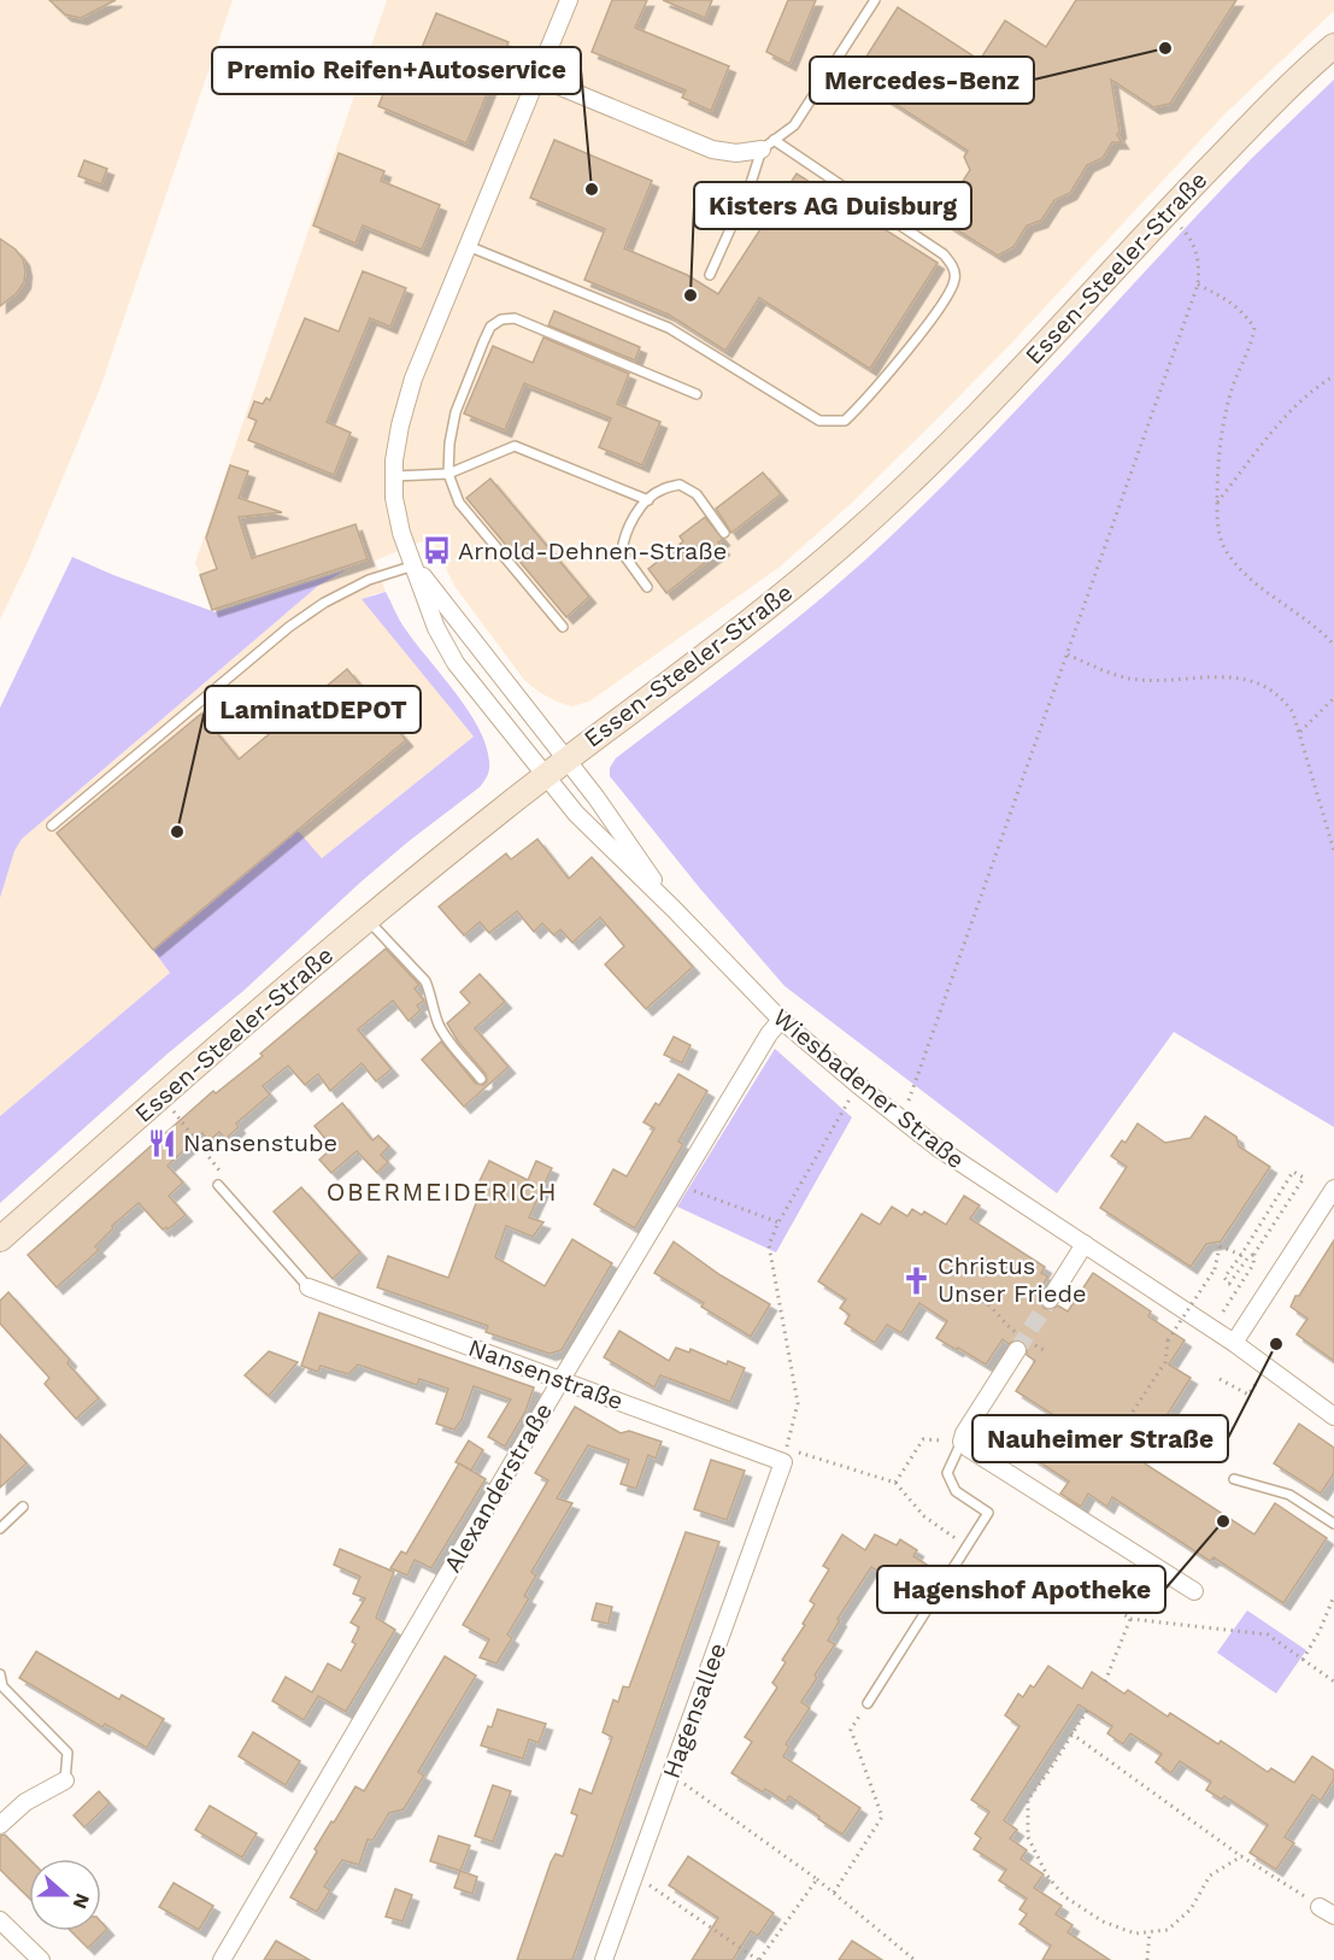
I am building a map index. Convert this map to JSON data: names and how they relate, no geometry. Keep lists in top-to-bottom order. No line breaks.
{"streets":{"main road":["Essen-Steeler-Straße"],"street":["Wiesbadener Straße","Nansenstraße","Alexanderstraße","Hagensallee"]},"crossings":[["Essen-Steeler-Straße","Wiesbadener Straße"],["Wiesbadener Straße","Alexanderstraße"],["Nansenstraße","Alexanderstraße"],["Nansenstraße","Hagensallee"]],"districts":["OBERMEIDERICH"],"places":{"other":["Mercedes-Benz","Premio Reifen+Autoservice","Kisters AG Duisburg","LaminatDEPOT","Nauheimer Straße","Hagenshof Apotheke"],"bus stop":["Arnold-Dehnen-Straße"],"restaurant":["Nansenstube"],"church":["Christus Unser Friede"]},"north":"right"}
